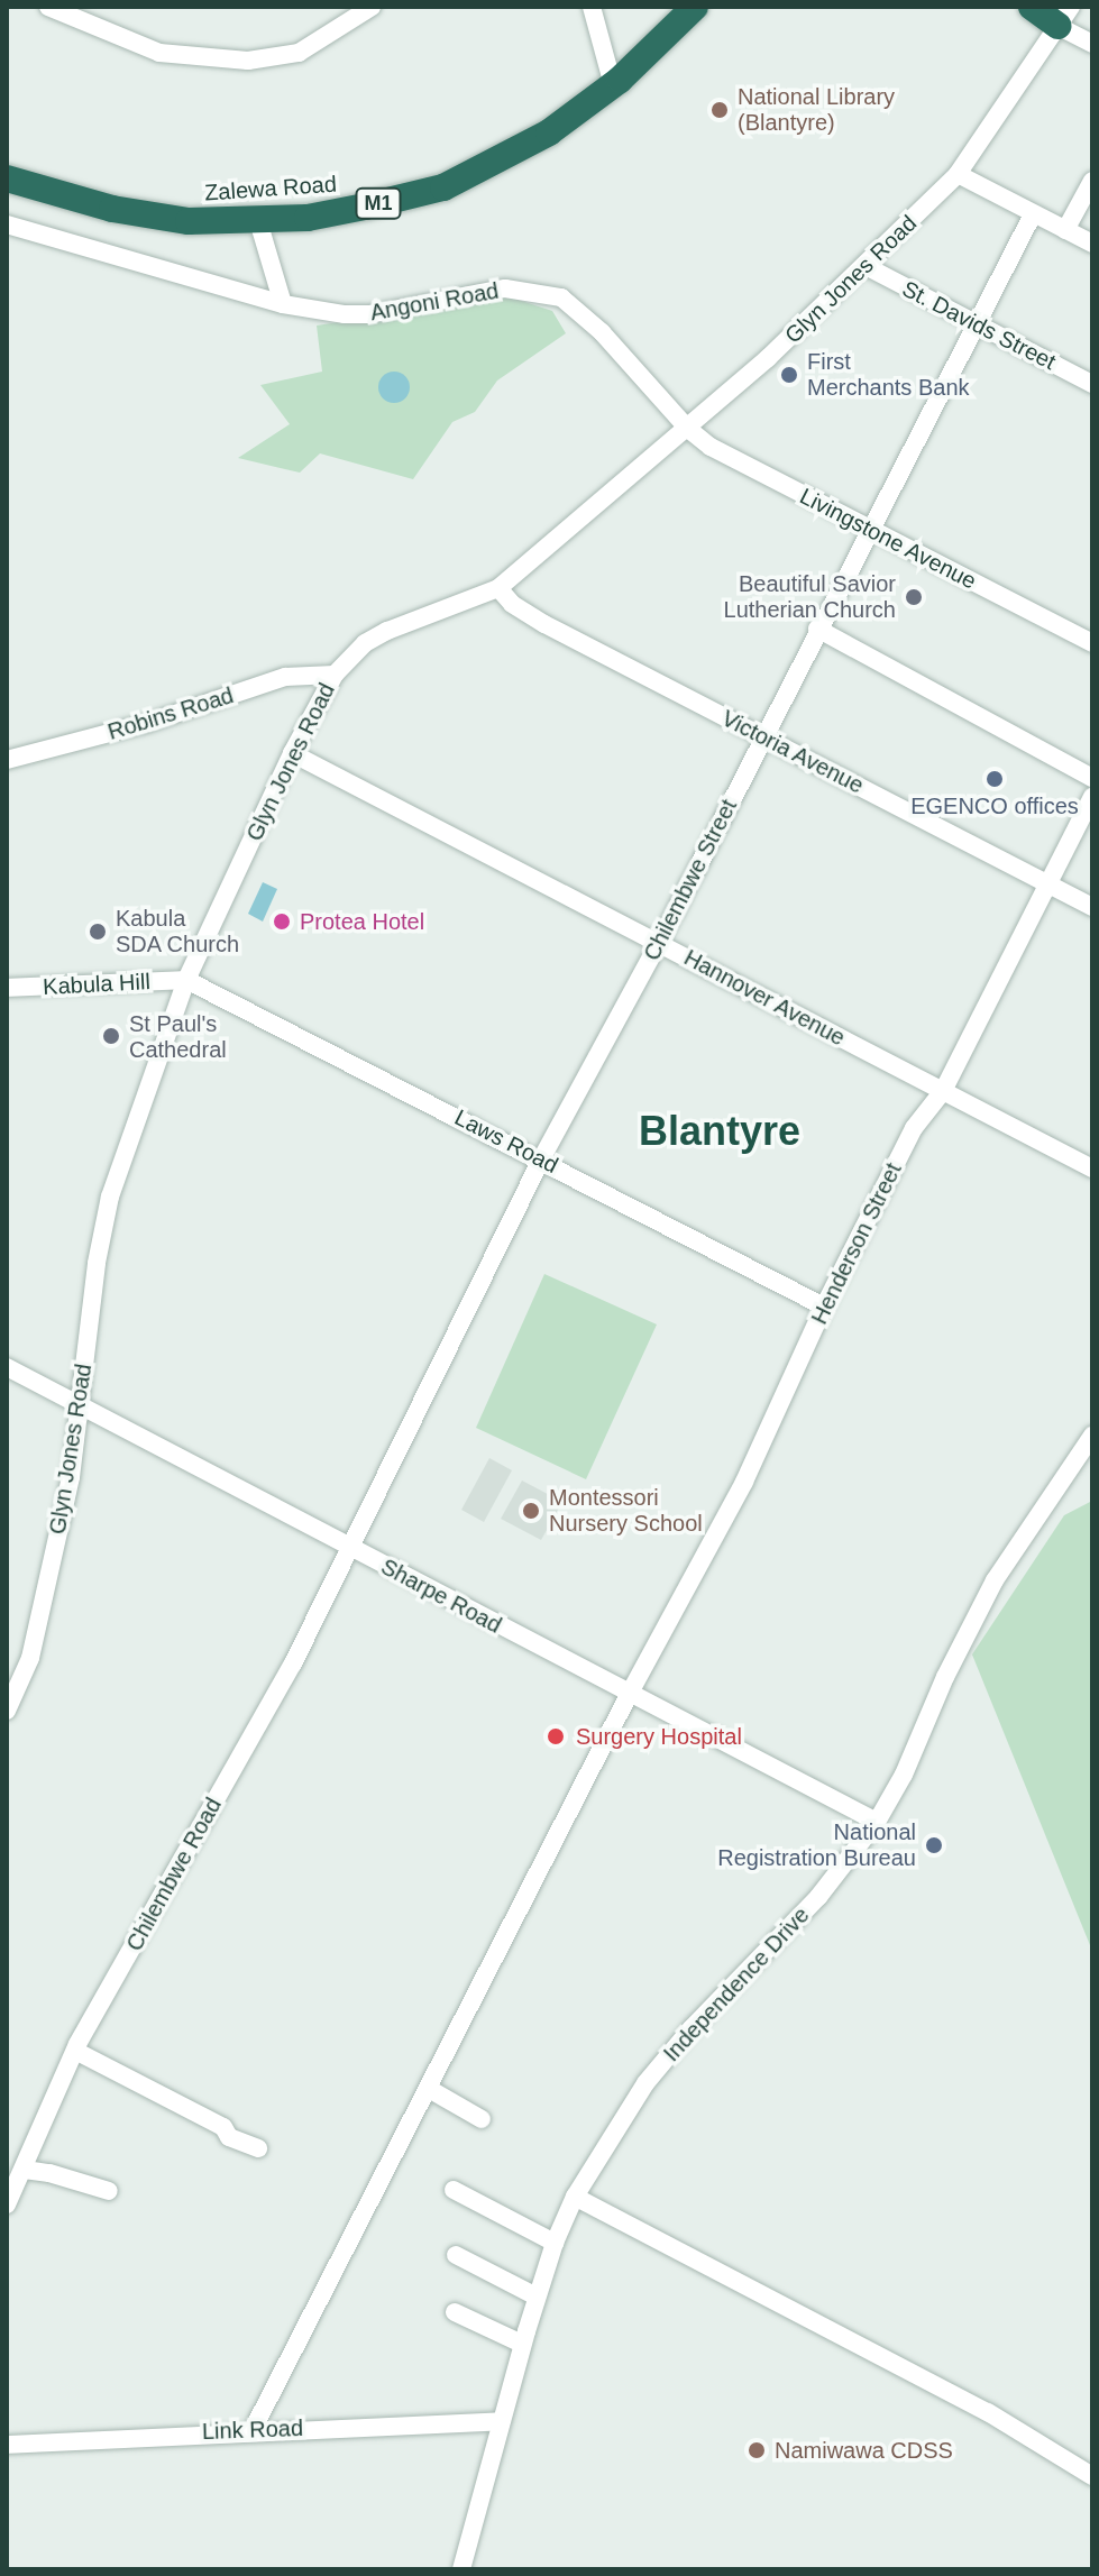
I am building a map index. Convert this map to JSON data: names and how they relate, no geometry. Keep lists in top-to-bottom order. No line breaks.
{"streets":{"highway":["Zalewa Road","M1"],"street":["Glyn Jones Road","Angoni Road","St. Davids Street","Livingstone Avenue","Robins Road","Victoria Avenue","Chilembwe Street","Kabula Hill","Hannover Avenue","Laws Road","Henderson Street","Sharpe Road","Chilembwe Road","Independence Drive","Link Road"]},"crossings":[["Glyn Jones Road","Angoni Road"],["Glyn Jones Road","St. Davids Street"],["Glyn Jones Road","Livingstone Avenue"],["Glyn Jones Road","Robins Road"],["Glyn Jones Road","Victoria Avenue"],["Glyn Jones Road","Kabula Hill"],["Glyn Jones Road","Hannover Avenue"],["Glyn Jones Road","Laws Road"],["Glyn Jones Road","Sharpe Road"],["Angoni Road","Livingstone Avenue"],["St. Davids Street","Chilembwe Street"],["Livingstone Avenue","Chilembwe Street"],["Victoria Avenue","Chilembwe Street"],["Victoria Avenue","Henderson Street"],["Chilembwe Street","Hannover Avenue"],["Chilembwe Street","Laws Road"],["Chilembwe Street","Sharpe Road"],["Chilembwe Street","Chilembwe Road"],["Kabula Hill","Laws Road"],["Hannover Avenue","Henderson Street"],["Laws Road","Henderson Street"],["Henderson Street","Sharpe Road"],["Henderson Street","Link Road"],["Sharpe Road","Chilembwe Road"],["Sharpe Road","Independence Drive"],["Independence Drive","Link Road"]],"districts":["Blantyre"],"places":["National Library (Blantyre)","First Merchants Bank","Beautiful Savior Lutherian Church","EGENCO offices","Protea Hotel","Kabula SDA Church","St Paul's Cathedral","Montessori Nursery School","Surgery Hospital","National Registration Bureau","Namiwawa CDSS"]}
